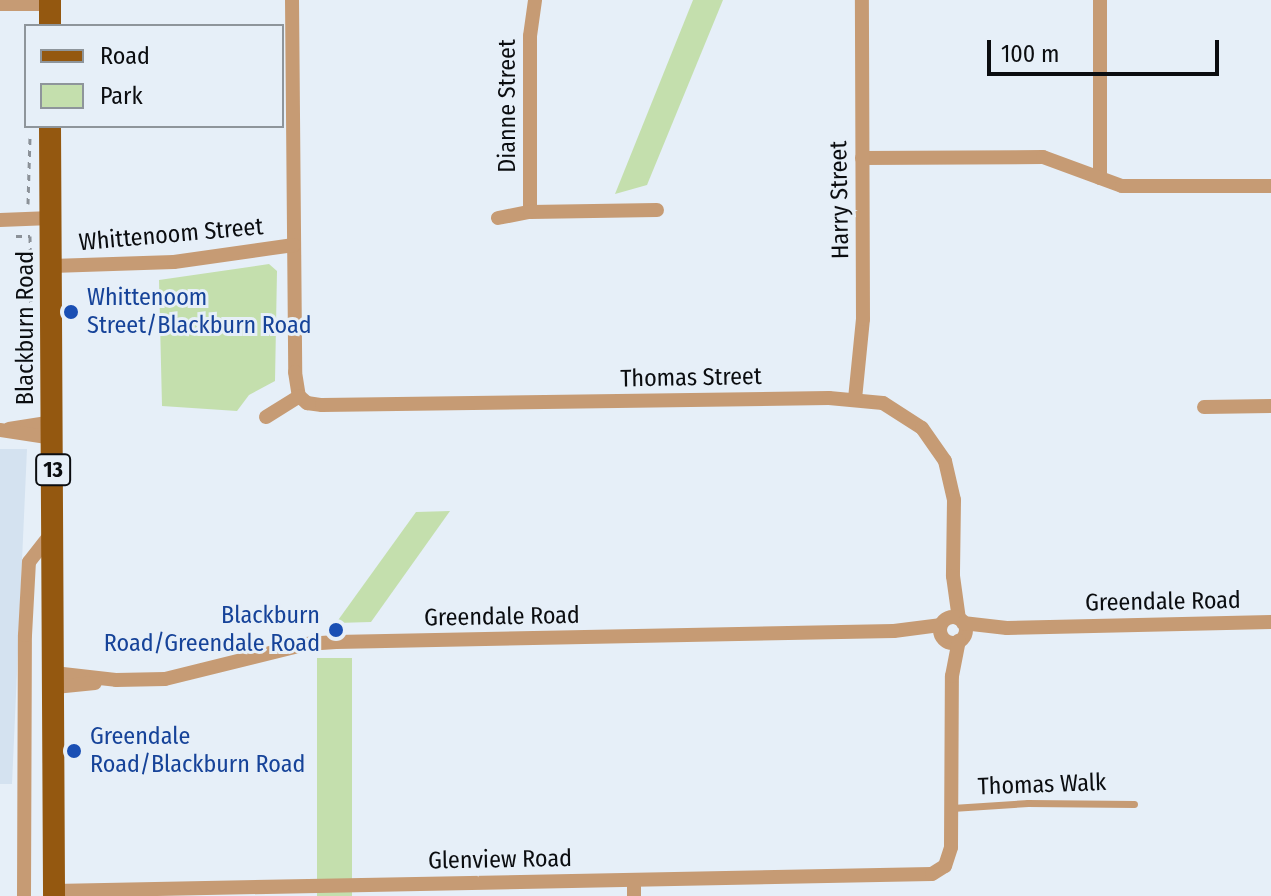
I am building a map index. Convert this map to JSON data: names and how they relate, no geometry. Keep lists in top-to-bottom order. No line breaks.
{"streets":{"main road":["Blackburn Road","13"],"street":["Dianne Street","Harry Street","Whittenoom Street","Thomas Street","Greendale Road","Glenview Road"],"lane":["Thomas Walk"]},"crossings":[["Harry Street","Thomas Street"],["Whittenoom Street","Blackburn Road"],["Blackburn Road","Greendale Road"],["Blackburn Road","Glenview Road"],["Thomas Street","Greendale Road"],["Thomas Street","Thomas Walk"],["Thomas Street","Glenview Road"]],"places":["Whittenoom Street/Blackburn Road","Blackburn Road/Greendale Road","Greendale Road/Blackburn Road"],"legend":["Road","Park"],"scale_bar":"100 m"}
